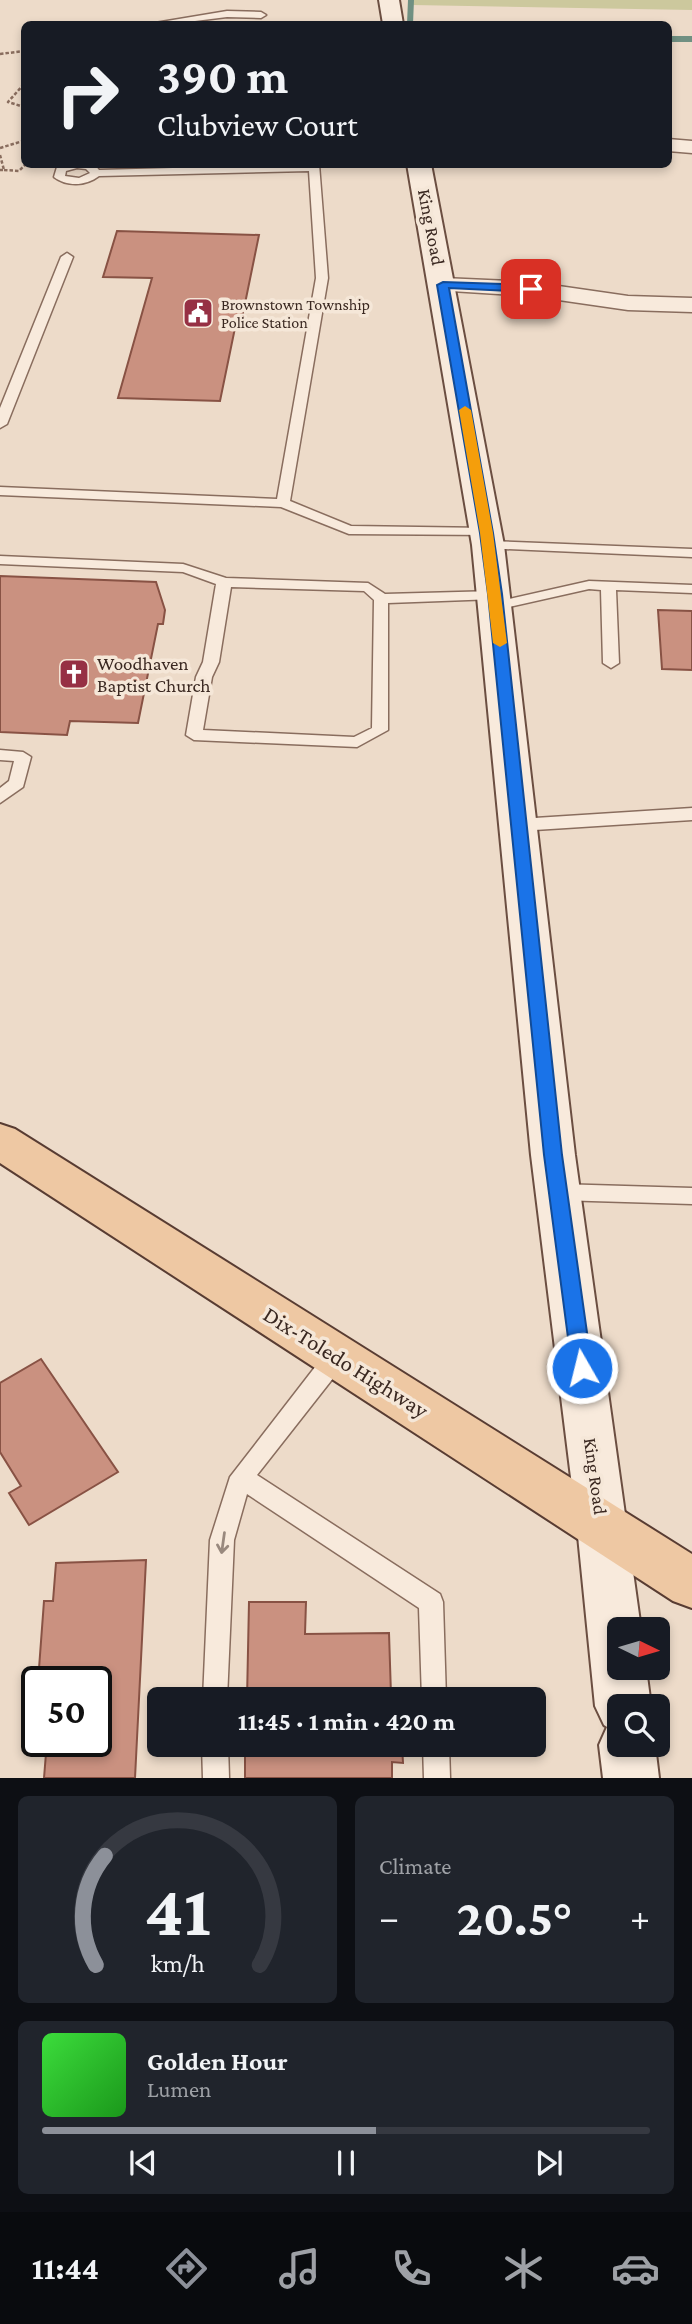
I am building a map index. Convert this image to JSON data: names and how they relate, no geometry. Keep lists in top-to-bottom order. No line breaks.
{"streets":{"main road":["King Road","Dix-Toledo Highway"]},"crossings":[["King Road","Dix-Toledo Highway"]],"places":{"public building":["Brownstown Township Police Station"],"church":["Woodhaven Baptist Church"]},"north":"right","page":{"turn":["390 m","Clubview Court"],"limit":"50","trip":"11:45 · 1 min · 420 m","tile":"Climate","heat":["−","20.5°","+"],"song":["Golden Hour","Lumen"],"tabs":"11:44","gauge":["41","km/h"]}}
